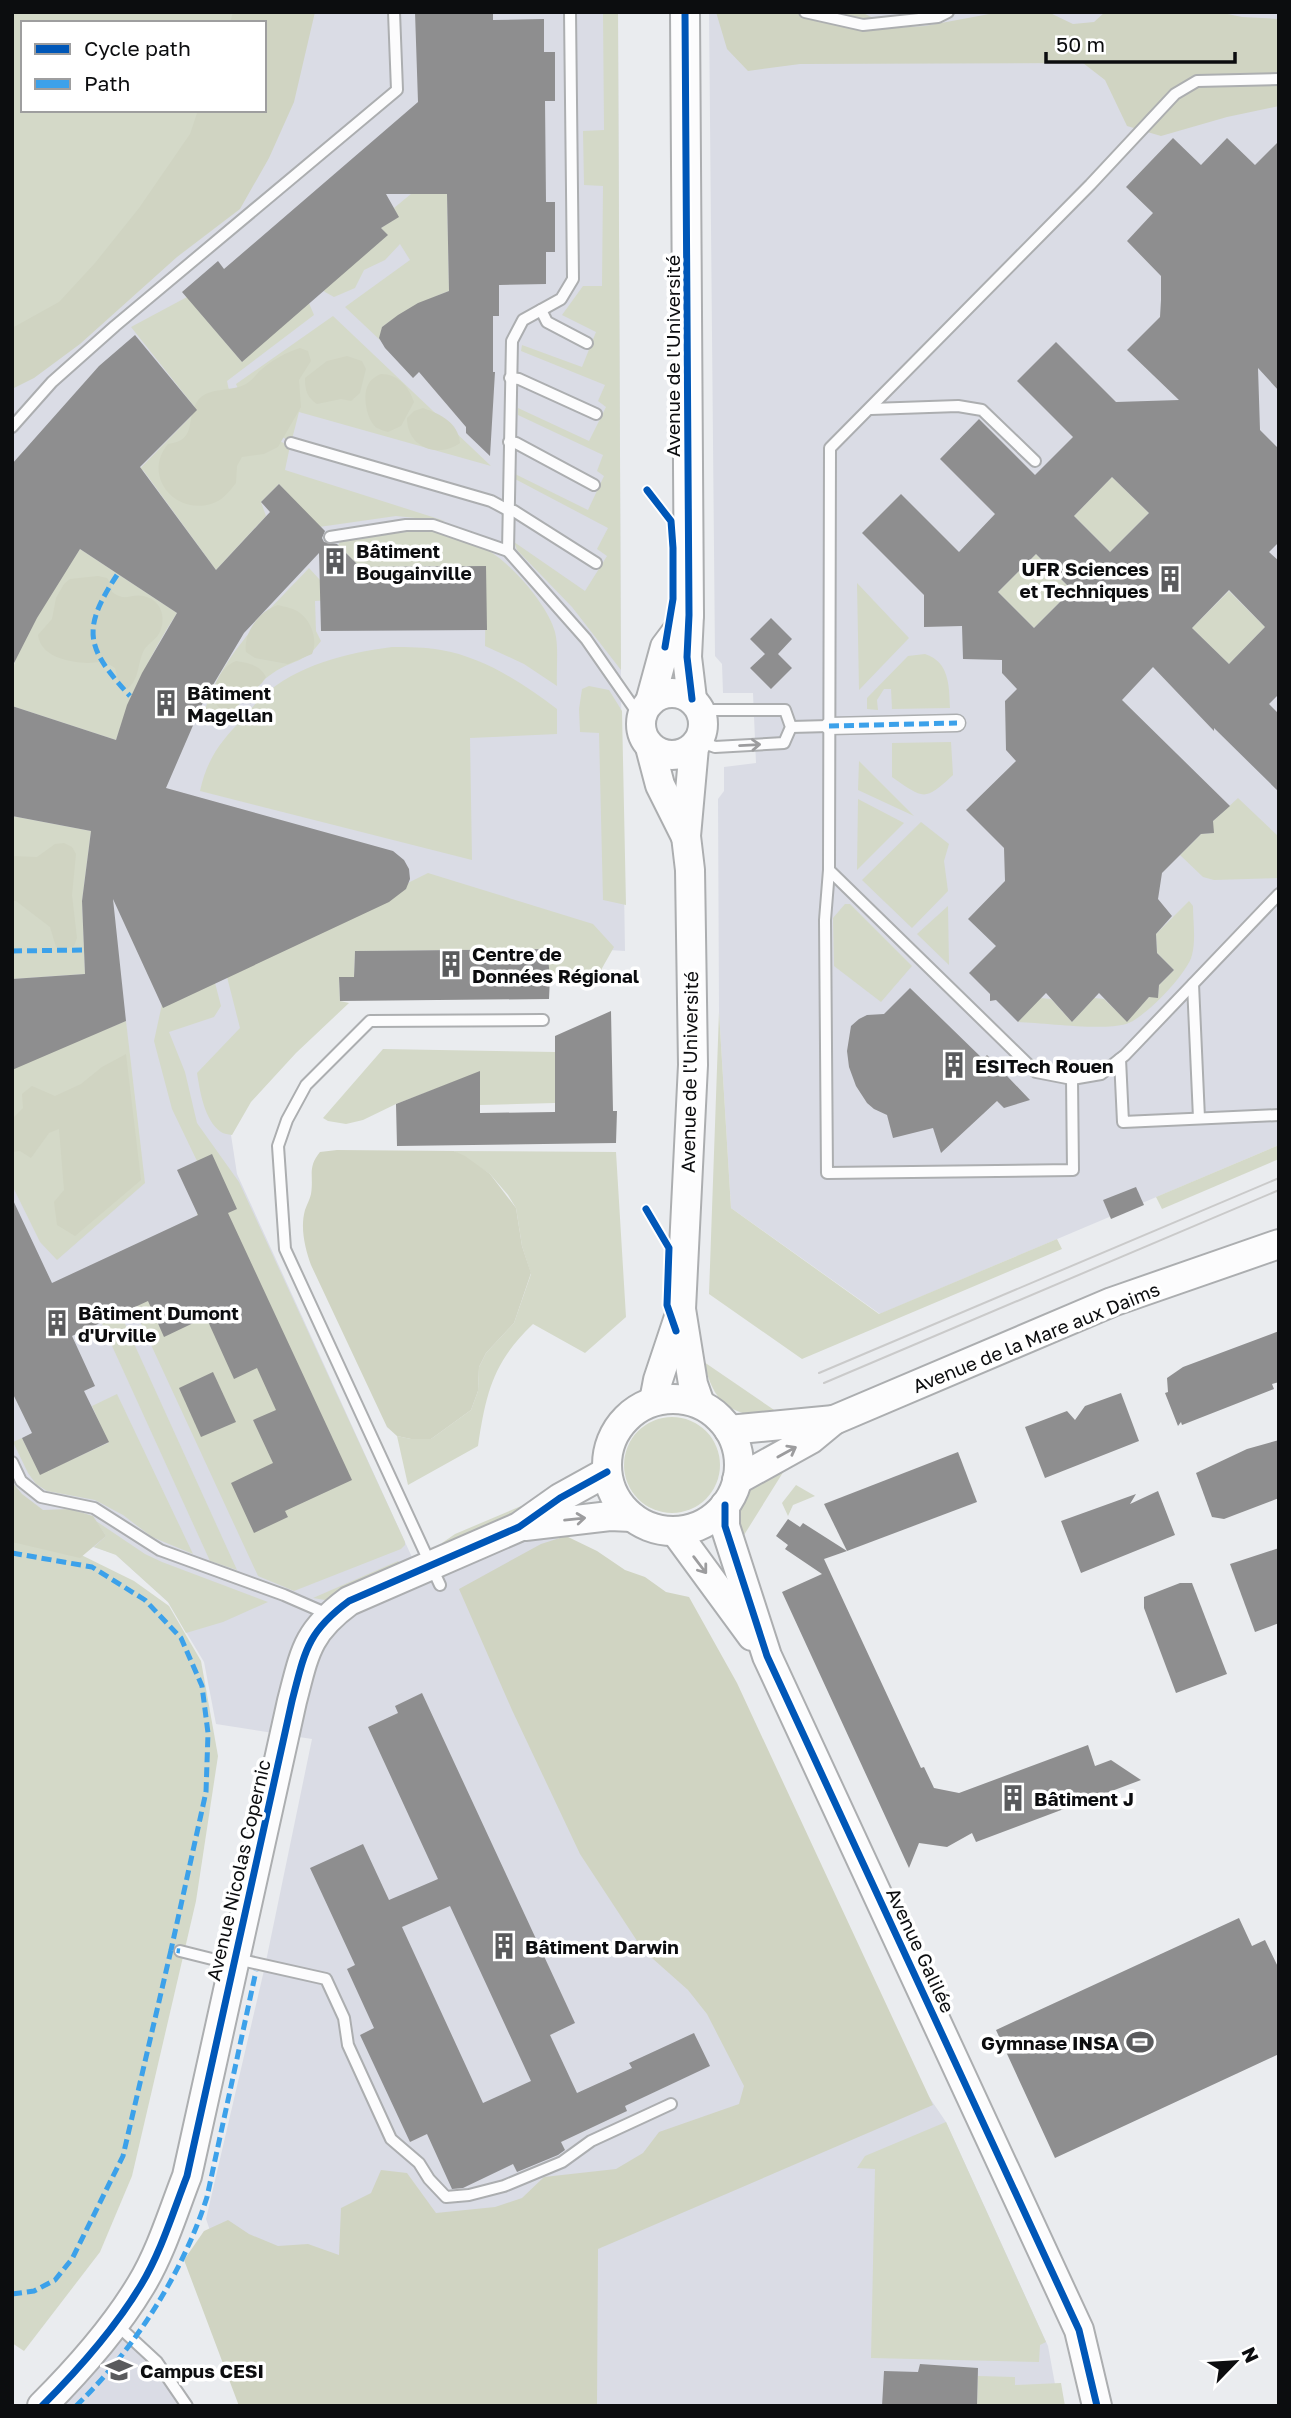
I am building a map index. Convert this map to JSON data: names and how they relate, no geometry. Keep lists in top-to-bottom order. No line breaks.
{"streets":{"street":["Avenue de l'Université","Avenue de la Mare aux Daims","Avenue Nicolas Copernic","Avenue Galilée"]},"crossings":[["Avenue de l'Université","Avenue de la Mare aux Daims"],["Avenue de l'Université","Avenue Nicolas Copernic"],["Avenue de l'Université","Avenue Galilée"],["Avenue de la Mare aux Daims","Avenue Nicolas Copernic"],["Avenue de la Mare aux Daims","Avenue Galilée"],["Avenue Nicolas Copernic","Avenue Galilée"]],"places":{"building":["Bâtiment Bougainville","UFR Sciences et Techniques","Bâtiment Magellan","Centre de Données Régional","ESITech Rouen","Bâtiment Dumont d'Urville","Bâtiment J","Bâtiment Darwin"],"sports":["Gymnase INSA"],"school or university":["Campus CESI"]},"legend":["Cycle path","Path"],"scale_bar":"50 m","north":"top right"}
